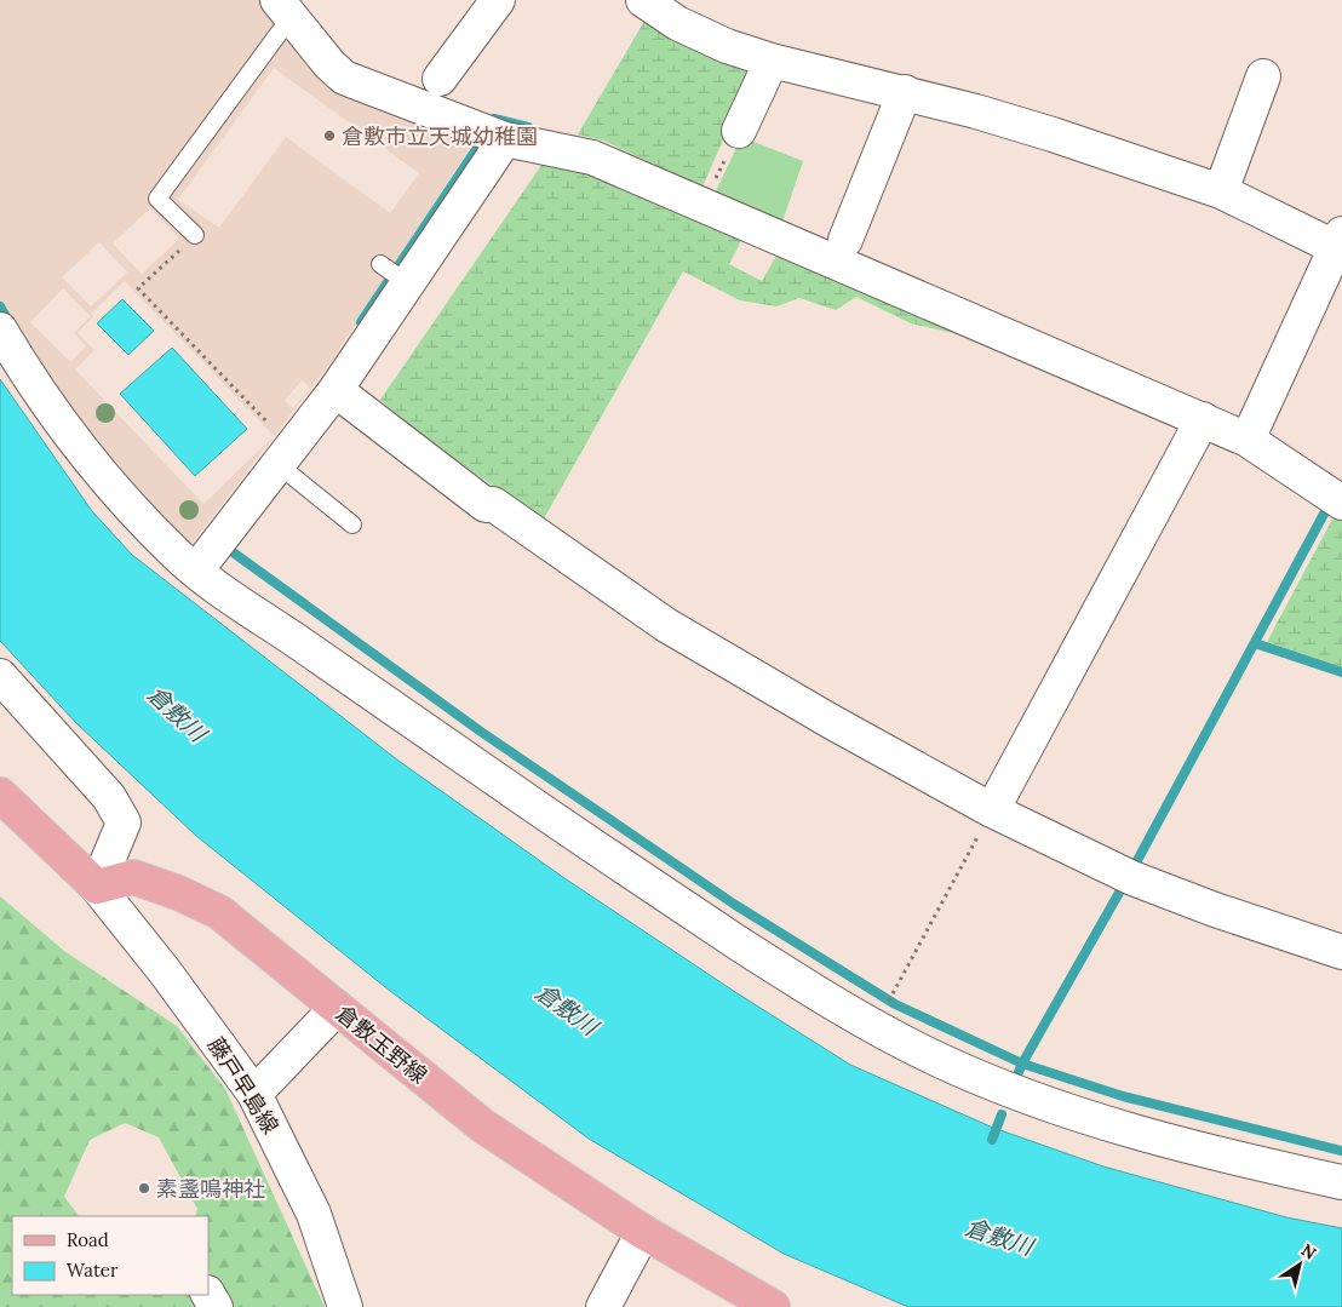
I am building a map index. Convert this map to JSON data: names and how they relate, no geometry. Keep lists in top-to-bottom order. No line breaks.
{"streets":{"main road":["倉敷玉野線"],"street":["藤戸早島線"]},"crossings":[["倉敷玉野線","藤戸早島線"]],"water":["倉敷川"],"places":["倉敷市立天城幼稚園","素盞鳴神社"],"legend":["Road","Water"],"north":"top right"}
